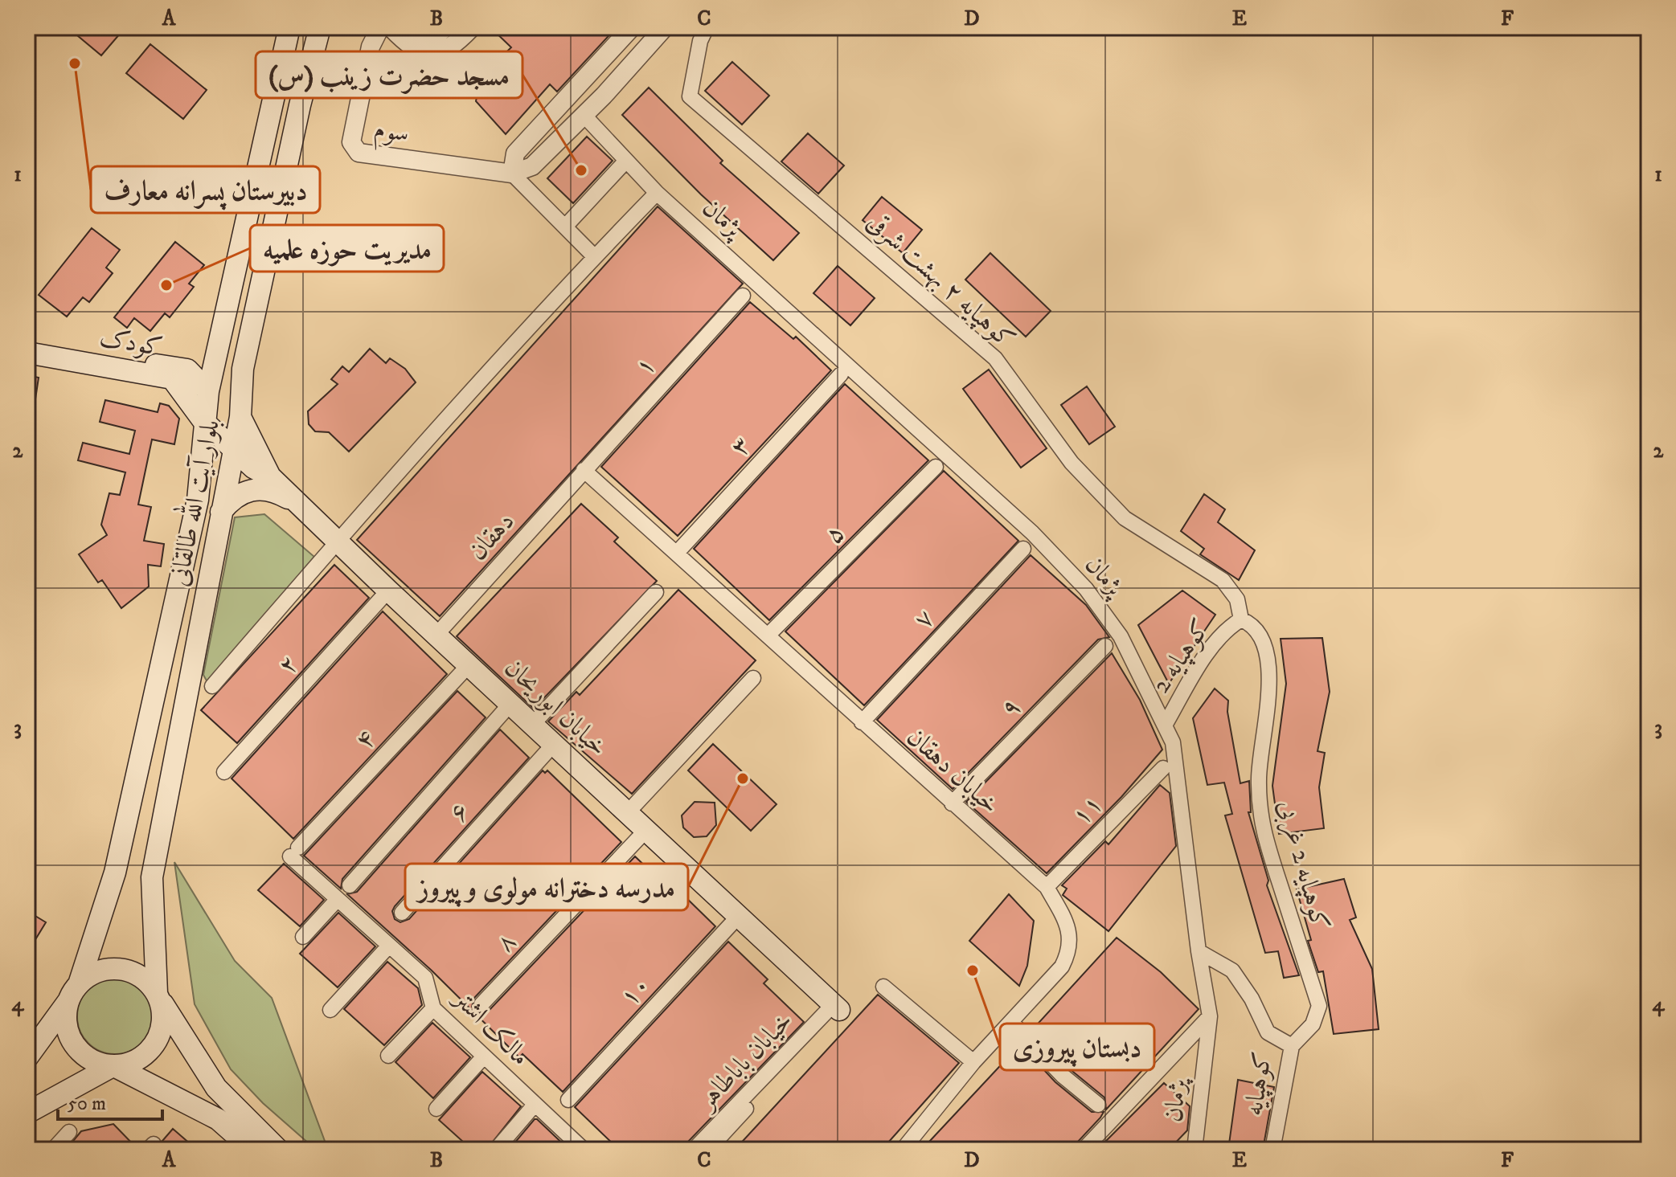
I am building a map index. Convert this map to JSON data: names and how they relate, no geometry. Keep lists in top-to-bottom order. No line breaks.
{"streets":{"main road":["کودک","بلوار آیت الله طالقانی","خیابان ابوریحان"],"street":["سوم","پژمان","کوهپایه ۲ بهشت شرقی","۱","۳","۵","دهقان","۷","کوهپایه 2","۲","۹","۴","خیابان دهقان","۱۱","۶","کوهپایه 2 غربی","۸","۱۰","مالک اشتر","خیابان باباطاهر","کوهپایه"]},"crossings":[["پژمان","کوهپایه 2"],["پژمان","کوهپایه"],["کوهپایه ۲ بهشت شرقی","کوهپایه 2"],["کوهپایه ۲ بهشت شرقی","کوهپایه 2 غربی"],["کودک","بلوار آیت الله طالقانی"],["کودک","خیابان ابوریحان"],["۱","دهقان"],["۱","خیابان دهقان"],["۳","خیابان دهقان"],["بلوار آیت الله طالقانی","خیابان ابوریحان"],["۵","خیابان دهقان"],["دهقان","خیابان ابوریحان"],["دهقان","خیابان دهقان"],["۷","خیابان دهقان"],["کوهپایه 2","کوهپایه 2 غربی"],["۲","خیابان ابوریحان"],["خیابان ابوریحان","۴"],["خیابان ابوریحان","۶"],["خیابان ابوریحان","۸"],["خیابان ابوریحان","۱۰"],["خیابان ابوریحان","خیابان باباطاهر"],["۹","خیابان دهقان"],["۴","مالک اشتر"],["خیابان دهقان","۱۱"],["کوهپایه 2 غربی","کوهپایه"]],"places":["دبیرستان پسرانه معارف","مسجد حضرت زینب (س)","مدیریت حوزه علمیه","مدرسه دخترانه مولوی و پیروز","دبستان پیروزی"],"scale_bar":"50 m","grid":{"columns":["A","B","C","D","E","F"],"rows":["1","2","3","4"]}}
